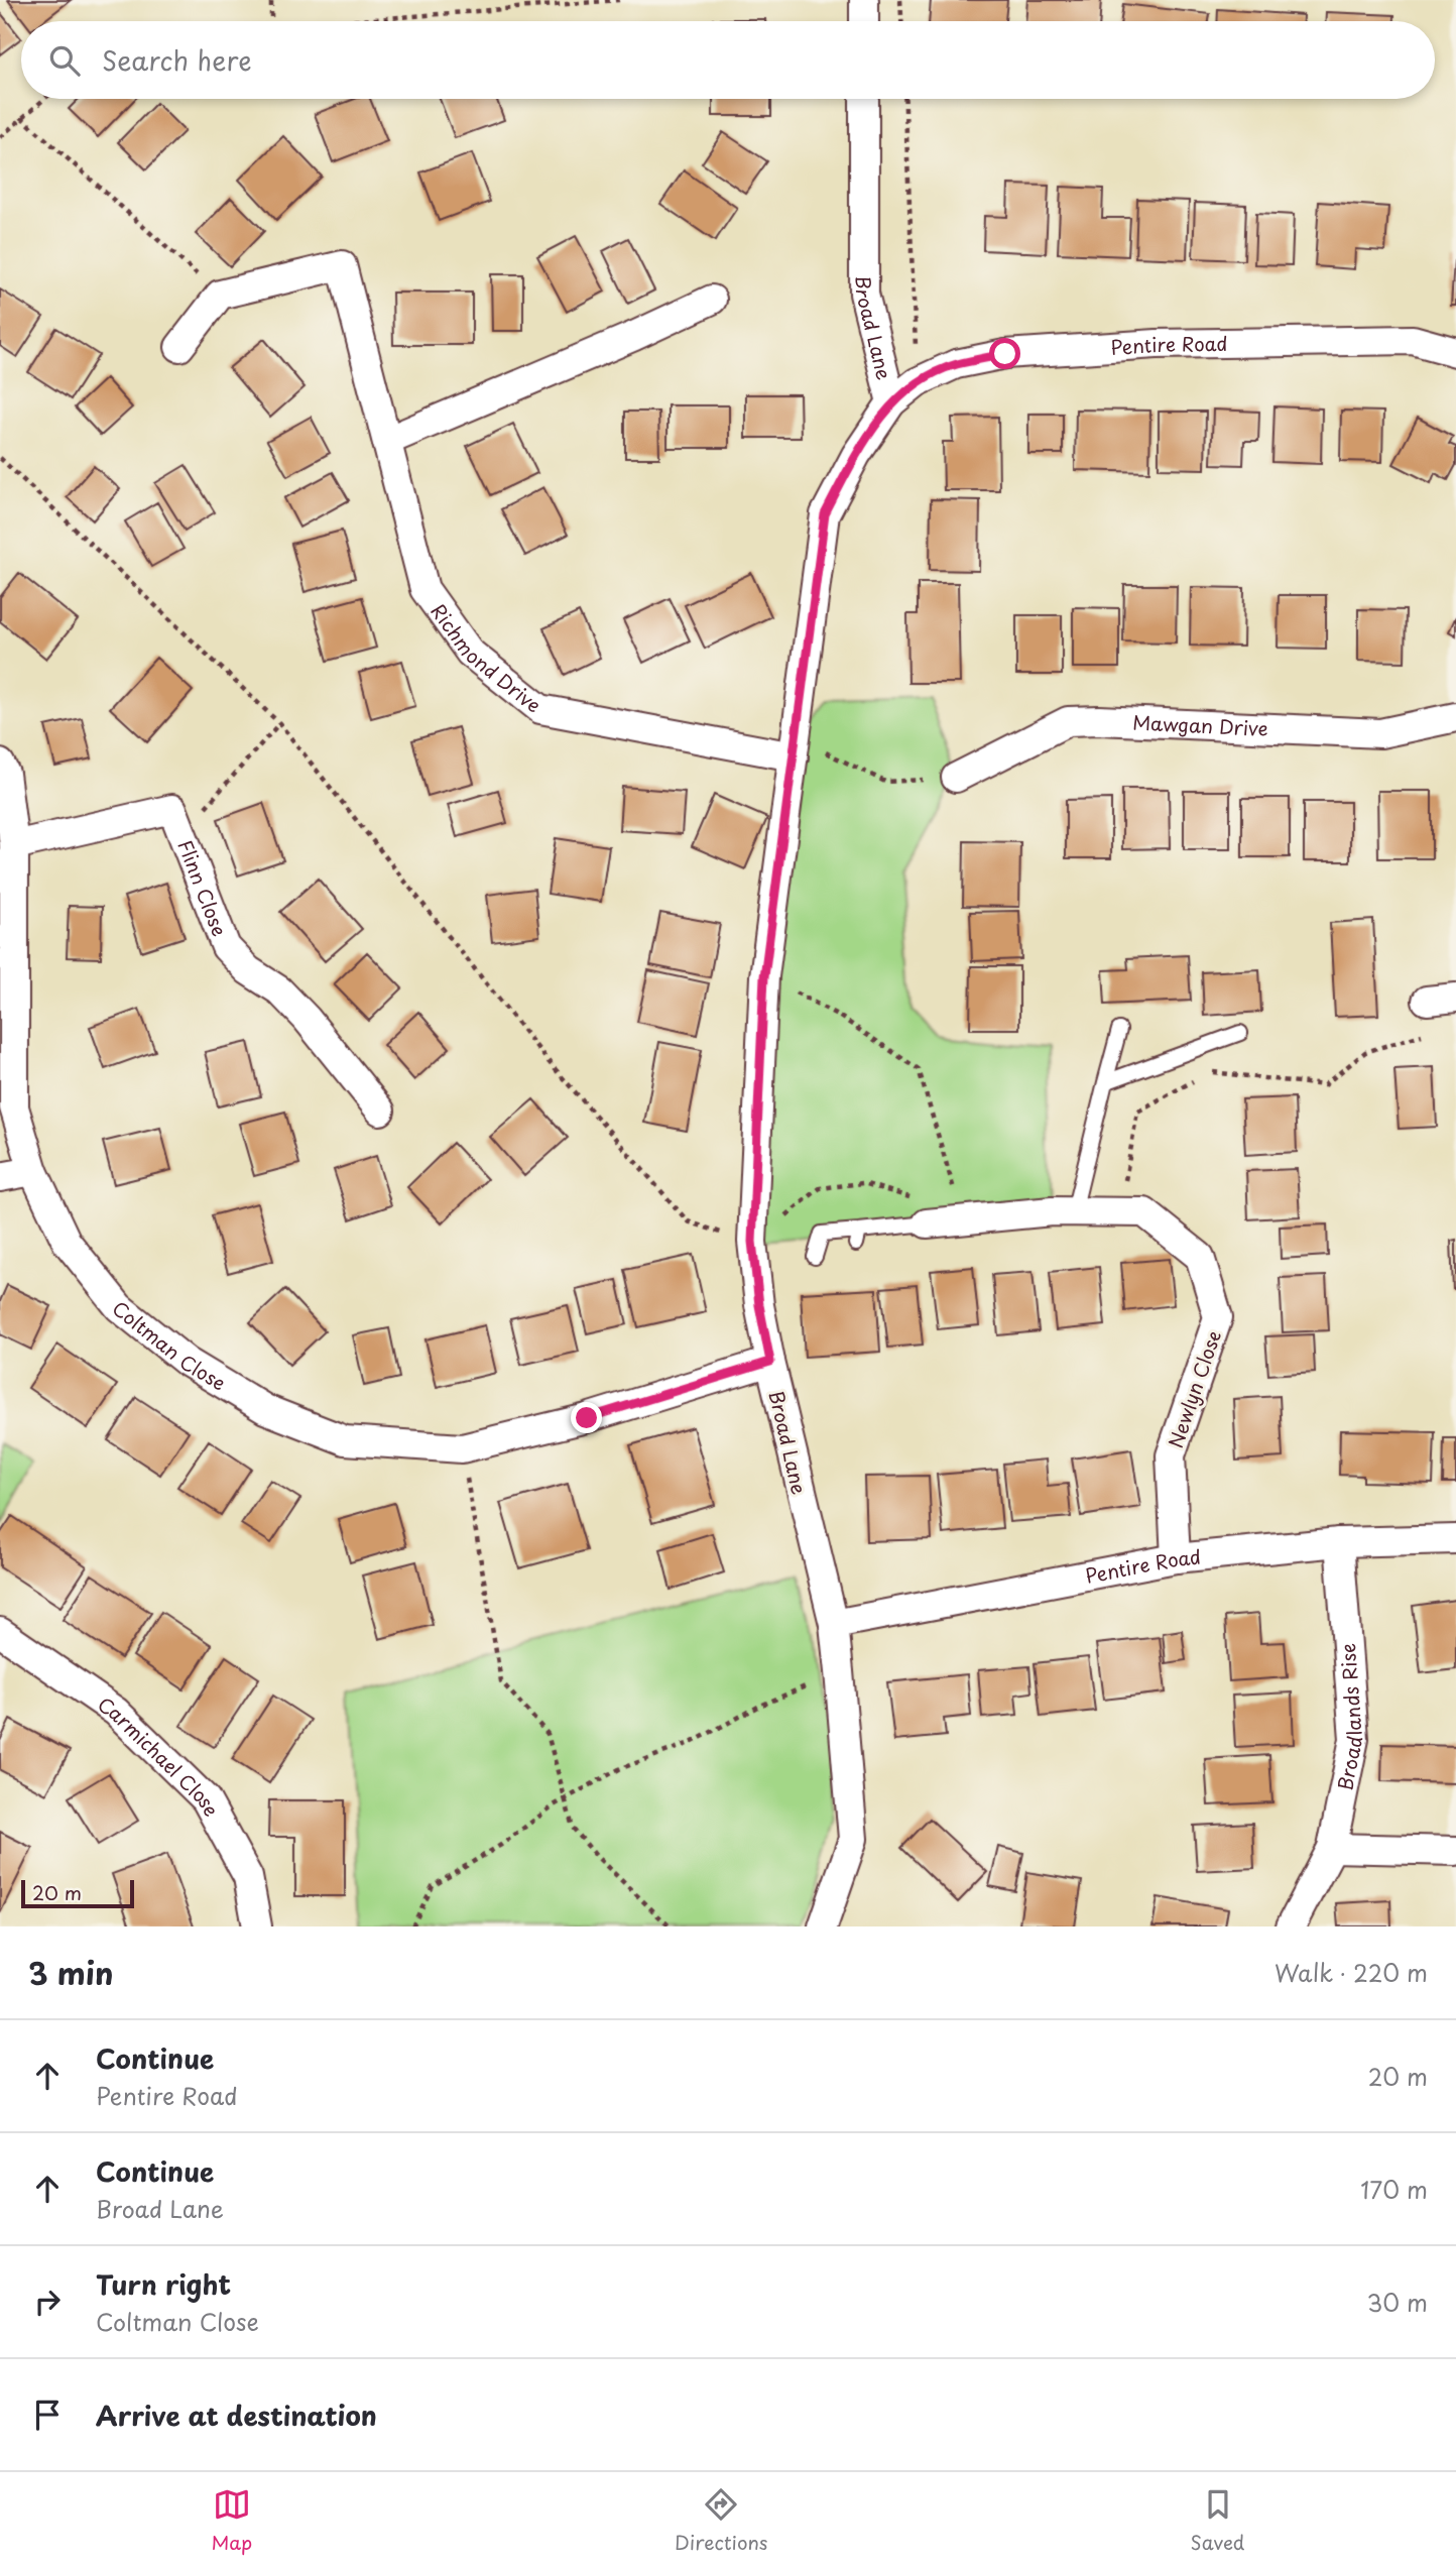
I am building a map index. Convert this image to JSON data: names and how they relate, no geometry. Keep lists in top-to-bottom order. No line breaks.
{"streets":{"street":["Broad Lane","Pentire Road","Richmond Drive","Mawgan Drive","Flinn Close","Coltman Close","Newlyn Close","Broadlands Rise","Carmichael Close"]},"crossings":[["Broad Lane","Pentire Road"],["Broad Lane","Richmond Drive"],["Broad Lane","Coltman Close"],["Pentire Road","Newlyn Close"],["Pentire Road","Broadlands Rise"]],"scale_bar":"20 m","page":{"search":"Search here","scale":"20 m","heading":["3 min","Walk · 220 m"],"list":[["Continue","Pentire Road","20 m"],["Continue","Broad Lane","170 m"],["Turn right","Coltman Close","30 m"],"Arrive at destination"],"nav":["Map","Directions","Saved"]}}
